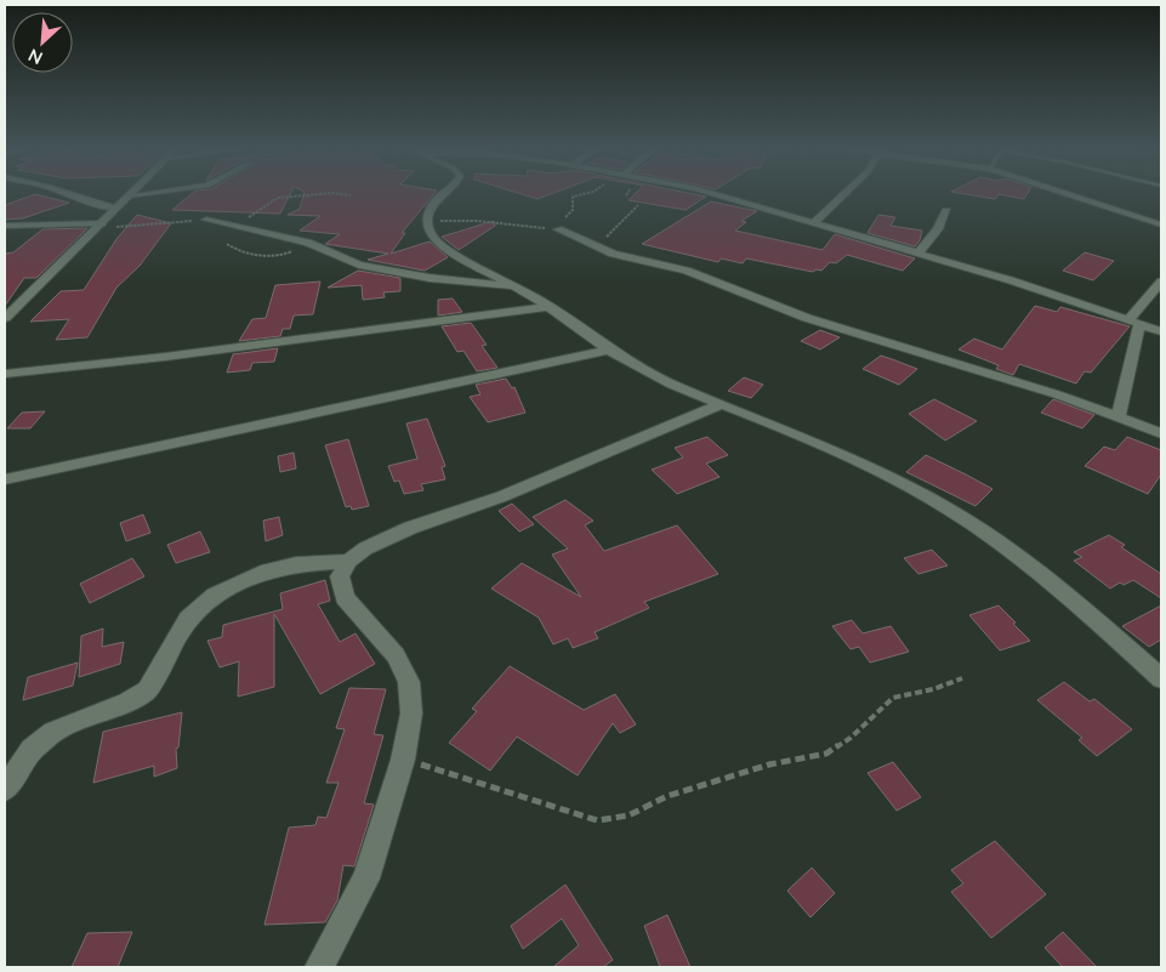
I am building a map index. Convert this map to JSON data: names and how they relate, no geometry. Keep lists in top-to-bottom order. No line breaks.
{"north":"bottom left"}
